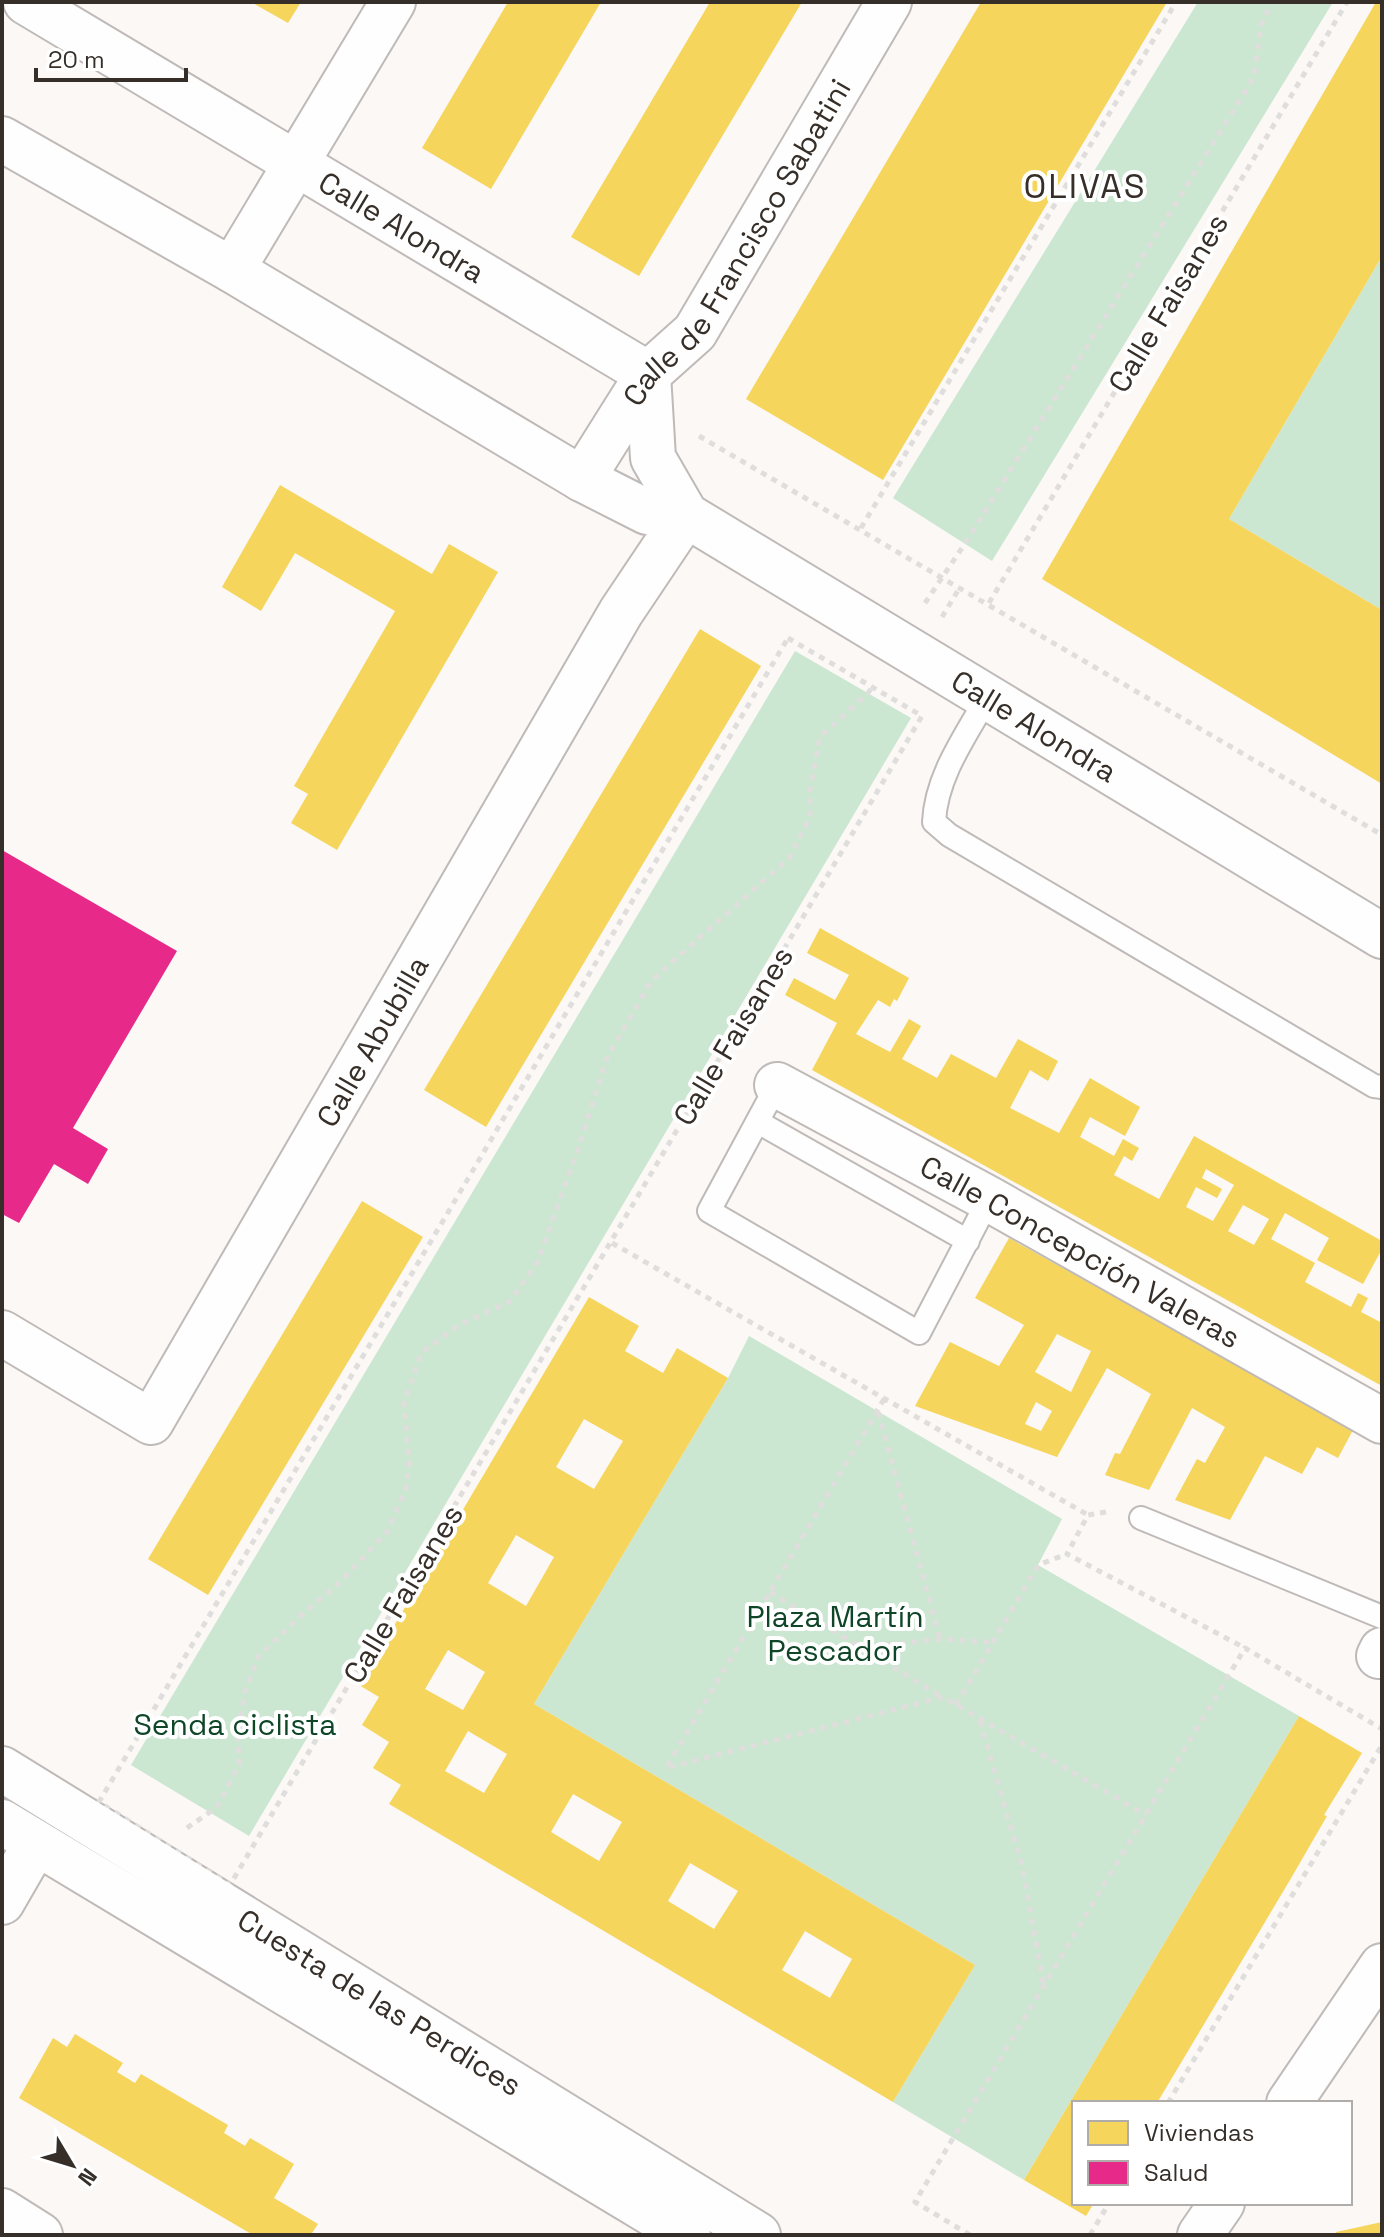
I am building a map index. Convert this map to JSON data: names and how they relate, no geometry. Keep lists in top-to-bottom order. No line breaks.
{"streets":{"street":["Calle Alondra","Calle de Francisco Sabatini","Calle Abubilla","Calle Concepción Valeras","Cuesta de las Perdices"],"path":["Calle Faisanes"]},"crossings":[["Calle Alondra","Calle de Francisco Sabatini"],["Calle Alondra","Calle Abubilla"]],"districts":["OLIVAS"],"parks":["Plaza Martín Pescador","Senda ciclista"],"legend":["Viviendas","Salud"],"scale_bar":"20 m","north":"bottom right"}
